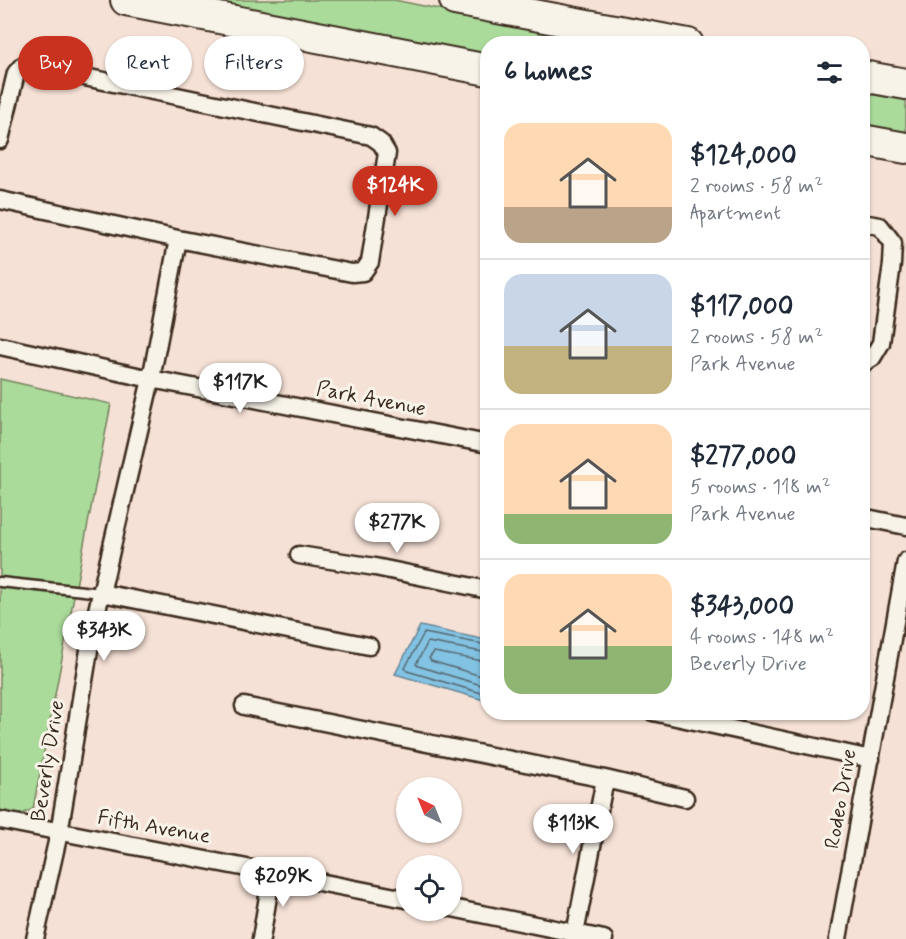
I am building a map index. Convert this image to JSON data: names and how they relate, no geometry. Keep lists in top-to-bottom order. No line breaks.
{"streets":{"street":["Park Avenue","Beverly Drive","Rodeo Drive","Fifth Avenue"]},"crossings":[["Park Avenue","Beverly Drive"],["Beverly Drive","Fifth Avenue"]],"north":"top left","page":{"chip":["Buy","Rent","Filters"],"heading":"6 homes","list":[{"name":"$124,000","note":"2 rooms · 58 m² · Apartment"},{"name":"$117,000","note":"2 rooms · 58 m² · Park Avenue"},{"name":"$277,000","note":"5 rooms · 118 m² · Park Avenue"},{"name":"$343,000","note":"4 rooms · 148 m² · Beverly Drive"}],"price":["$124K","$117K","$277K","$343K","$113K","$209K"]}}
